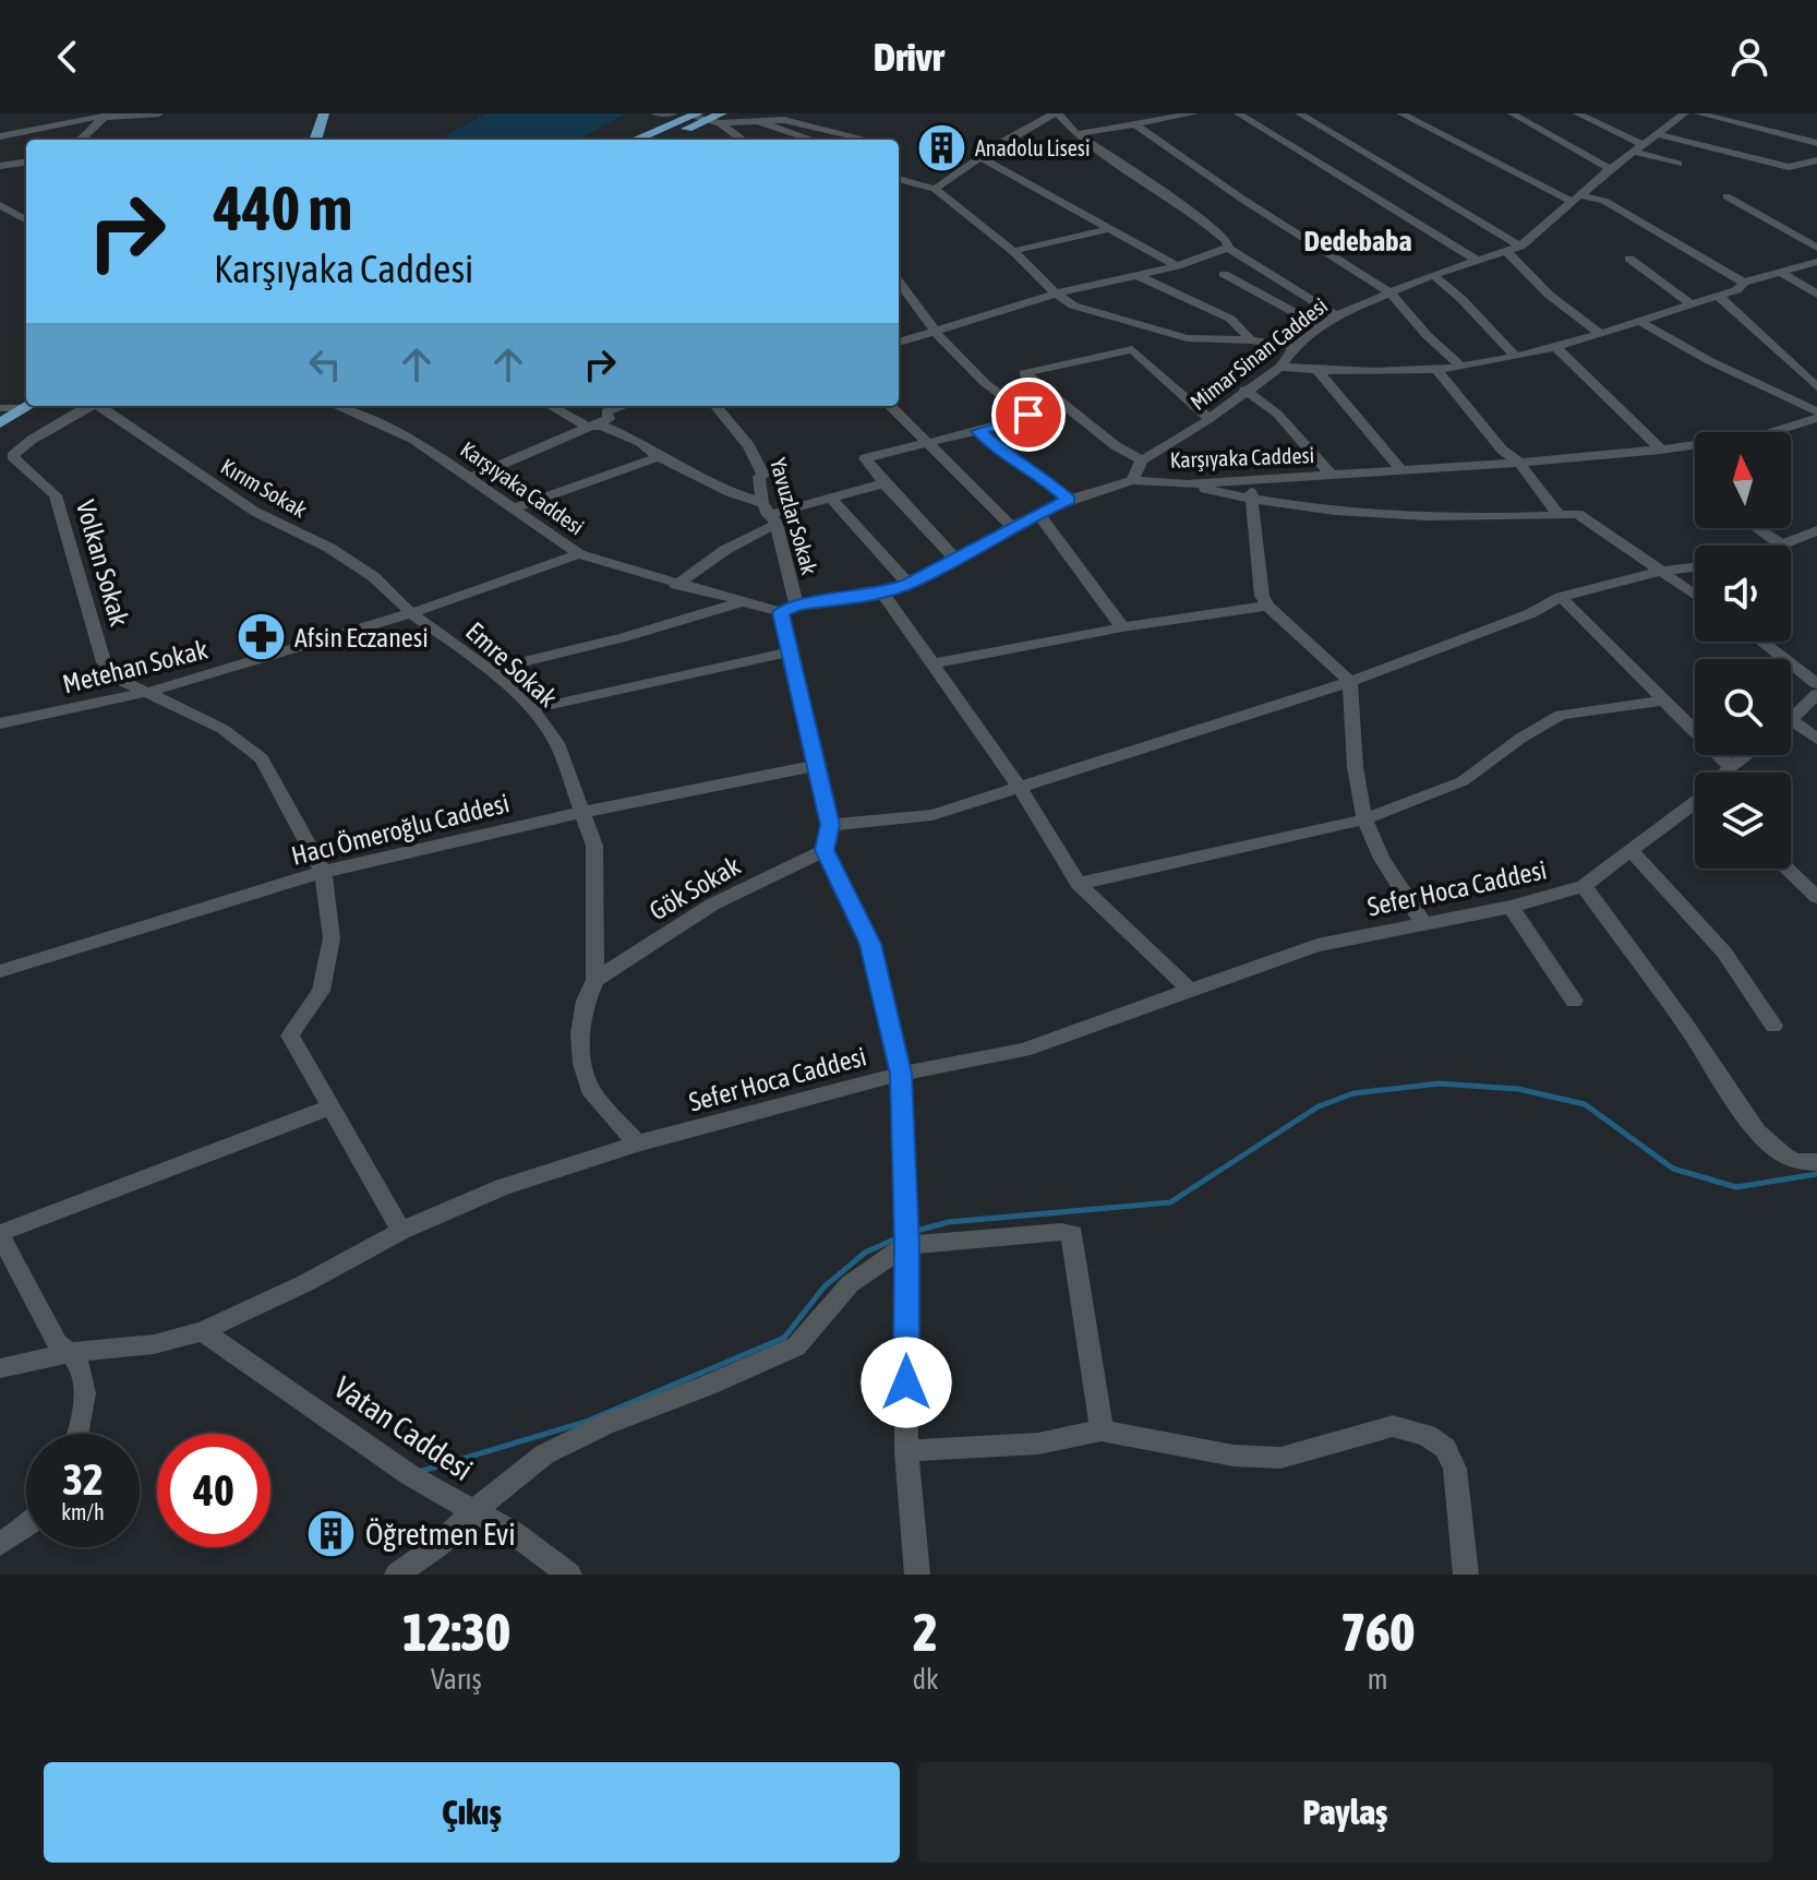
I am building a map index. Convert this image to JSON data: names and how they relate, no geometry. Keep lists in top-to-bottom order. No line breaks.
{"streets":{"street":["Mimar Sinan Caddesi","Karşıyaka Caddesi","Kırım Sokak","Yavuzlar Sokak","Volkan Sokak","Emre Sokak","Metehan Sokak","Hacı Ömeroğlu Caddesi","Gök Sokak","Sefer Hoca Caddesi","Vatan Caddesi"]},"crossings":[["Karşıyaka Caddesi","Yavuzlar Sokak"],["Karşıyaka Caddesi","Metehan Sokak"],["Kırım Sokak","Emre Sokak"],["Kırım Sokak","Metehan Sokak"],["Yavuzlar Sokak","Hacı Ömeroğlu Caddesi"],["Volkan Sokak","Metehan Sokak"],["Volkan Sokak","Hacı Ömeroğlu Caddesi"],["Volkan Sokak","Sefer Hoca Caddesi"],["Emre Sokak","Metehan Sokak"],["Emre Sokak","Hacı Ömeroğlu Caddesi"],["Sefer Hoca Caddesi","Vatan Caddesi"]],"districts":["Dedebaba"],"places":{"building":["Anadolu Lisesi","Öğretmen Evi"],"pharmacy":["Afsin Eczanesi"]},"north":"top","page":{"header":"Drivr","turn":["440 m","Karşıyaka Caddesi"],"speed":"32 km/h","limit":"40","eta":["12:30","Varış","2","dk","760","m"],"buttons":["Çıkış","Paylaş"]}}
